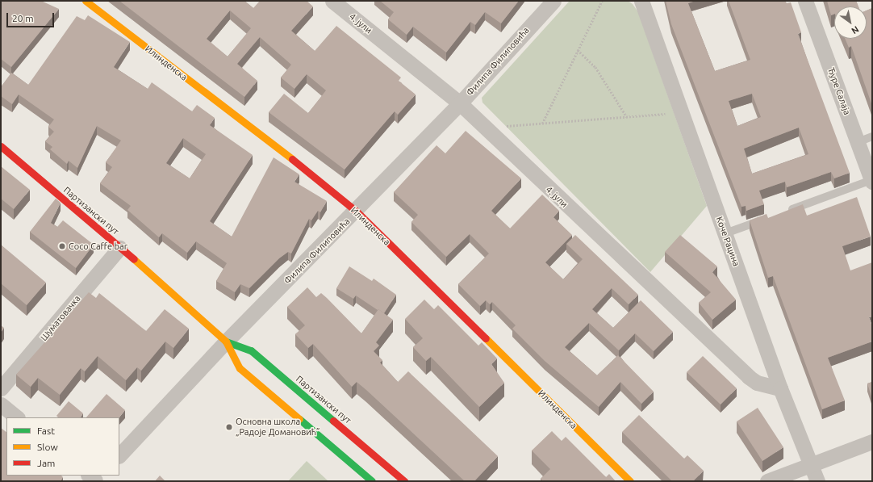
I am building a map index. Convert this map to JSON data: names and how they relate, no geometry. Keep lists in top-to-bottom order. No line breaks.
{"streets":{"main road":["Илинденска","Партизански пут"],"street":["4. јули","Филипа Филиповића","Ђуре Салаја","Коче Рацина","Шуматовачка"]},"crossings":[["4. јули","Филипа Филиповића"],["4. јули","Коче Рацина"],["Филипа Филиповића","Илинденска"],["Филипа Филиповића","Партизански пут"],["Партизански пут","Шуматовачка"]],"places":["Coco Caffe bar","Основна школа „Радоје Домановић”"],"legend":["Fast","Slow","Jam"],"scale_bar":"20 m","north":"bottom right"}
